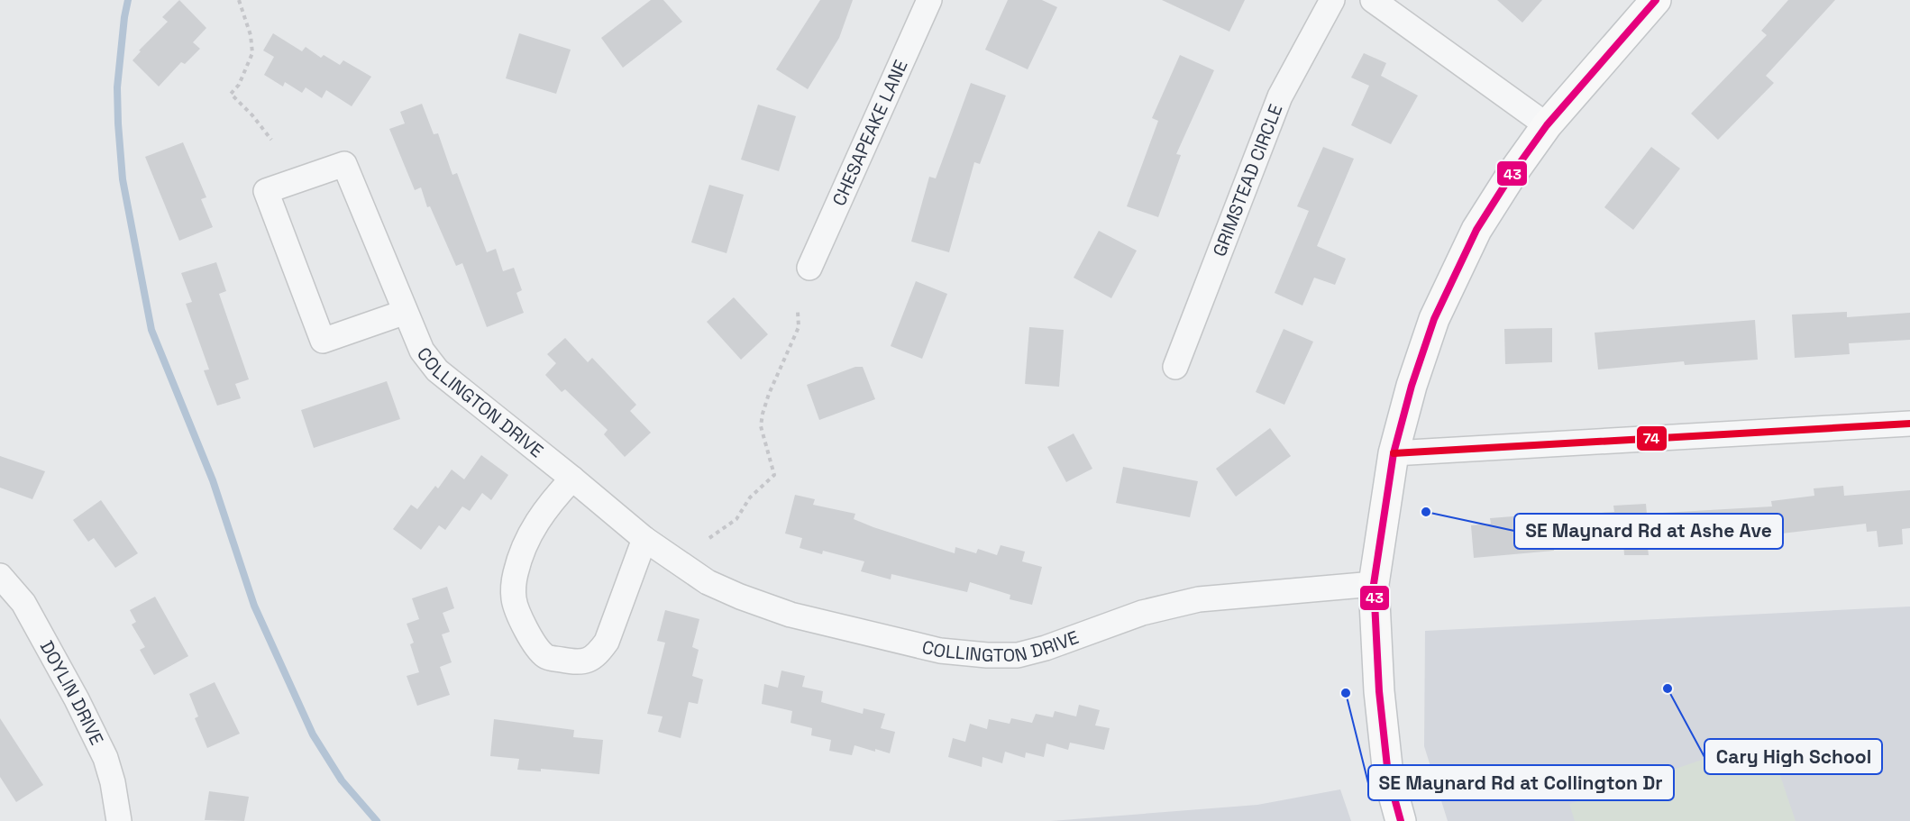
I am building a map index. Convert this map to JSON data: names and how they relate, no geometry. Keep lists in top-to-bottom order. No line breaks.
{"streets":{"street":["CHESAPEAKE LANE","GRIMSTEAD CIRCLE","COLLINGTON DRIVE","DOYLIN DRIVE"]},"places":["SE Maynard Rd at Ashe Ave","Cary High School","SE Maynard Rd at Collington Dr"],"lines":["transit line 43","transit line 74"]}
